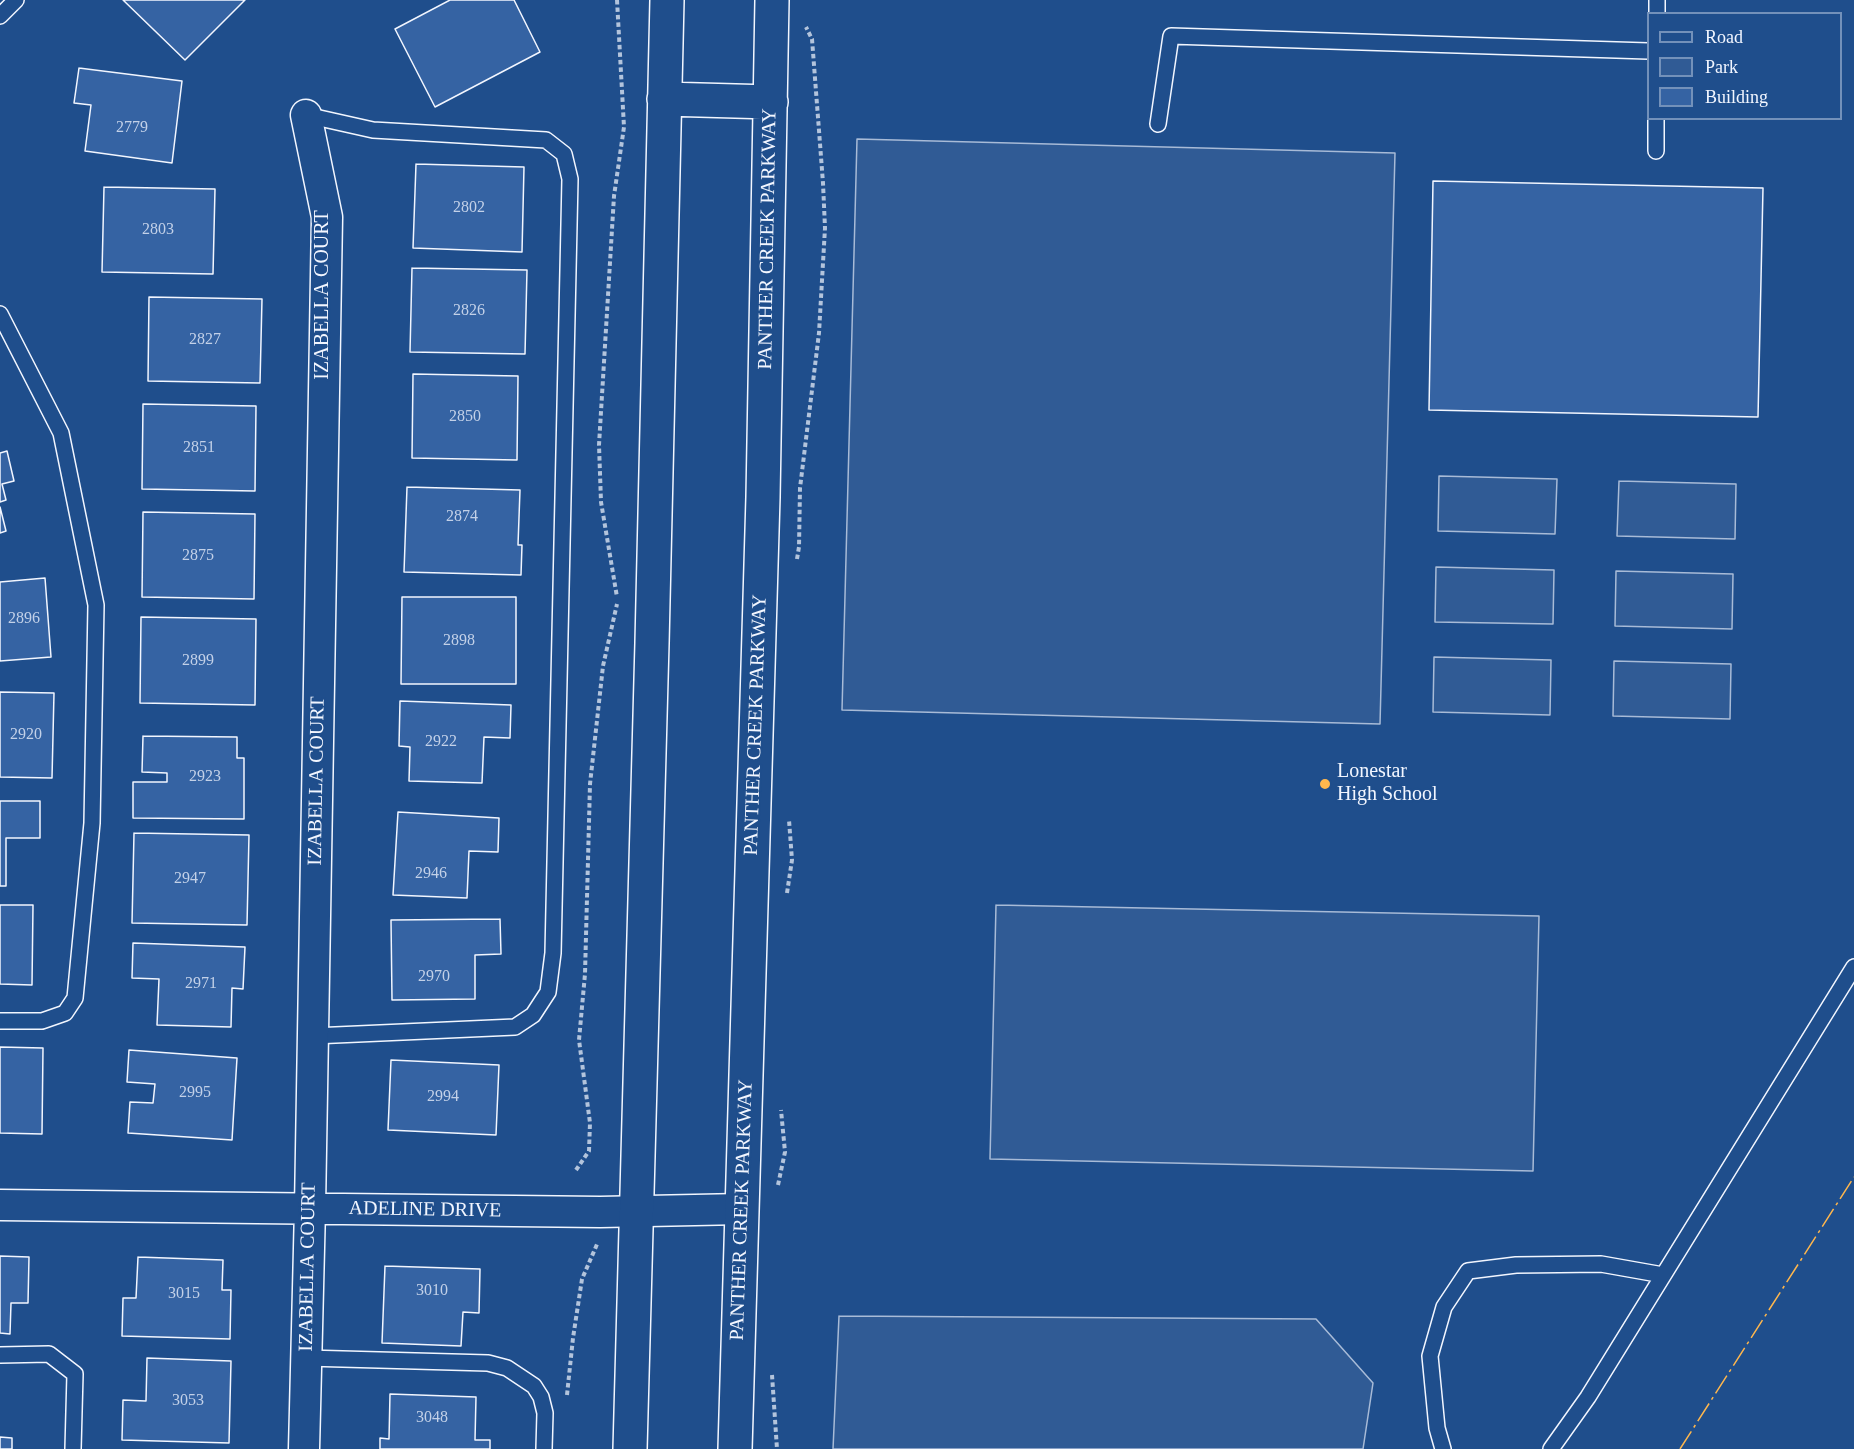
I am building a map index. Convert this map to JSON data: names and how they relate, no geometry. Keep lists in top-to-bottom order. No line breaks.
{"streets":{"main road":["PANTHER CREEK PARKWAY"],"street":["IZABELLA COURT","ADELINE DRIVE"]},"crossings":[["PANTHER CREEK PARKWAY","ADELINE DRIVE"],["IZABELLA COURT","ADELINE DRIVE"]],"places":["Lonestar High School"],"house_numbers":["2779","2802","2803","2826","2827","2850","2851","2874","2875","2896","2898","2899","2920","2922","2923","2946","2947","2970","2971","2995","2994","3010","3015","3053","3048"],"legend":["Road","Park","Building"]}
